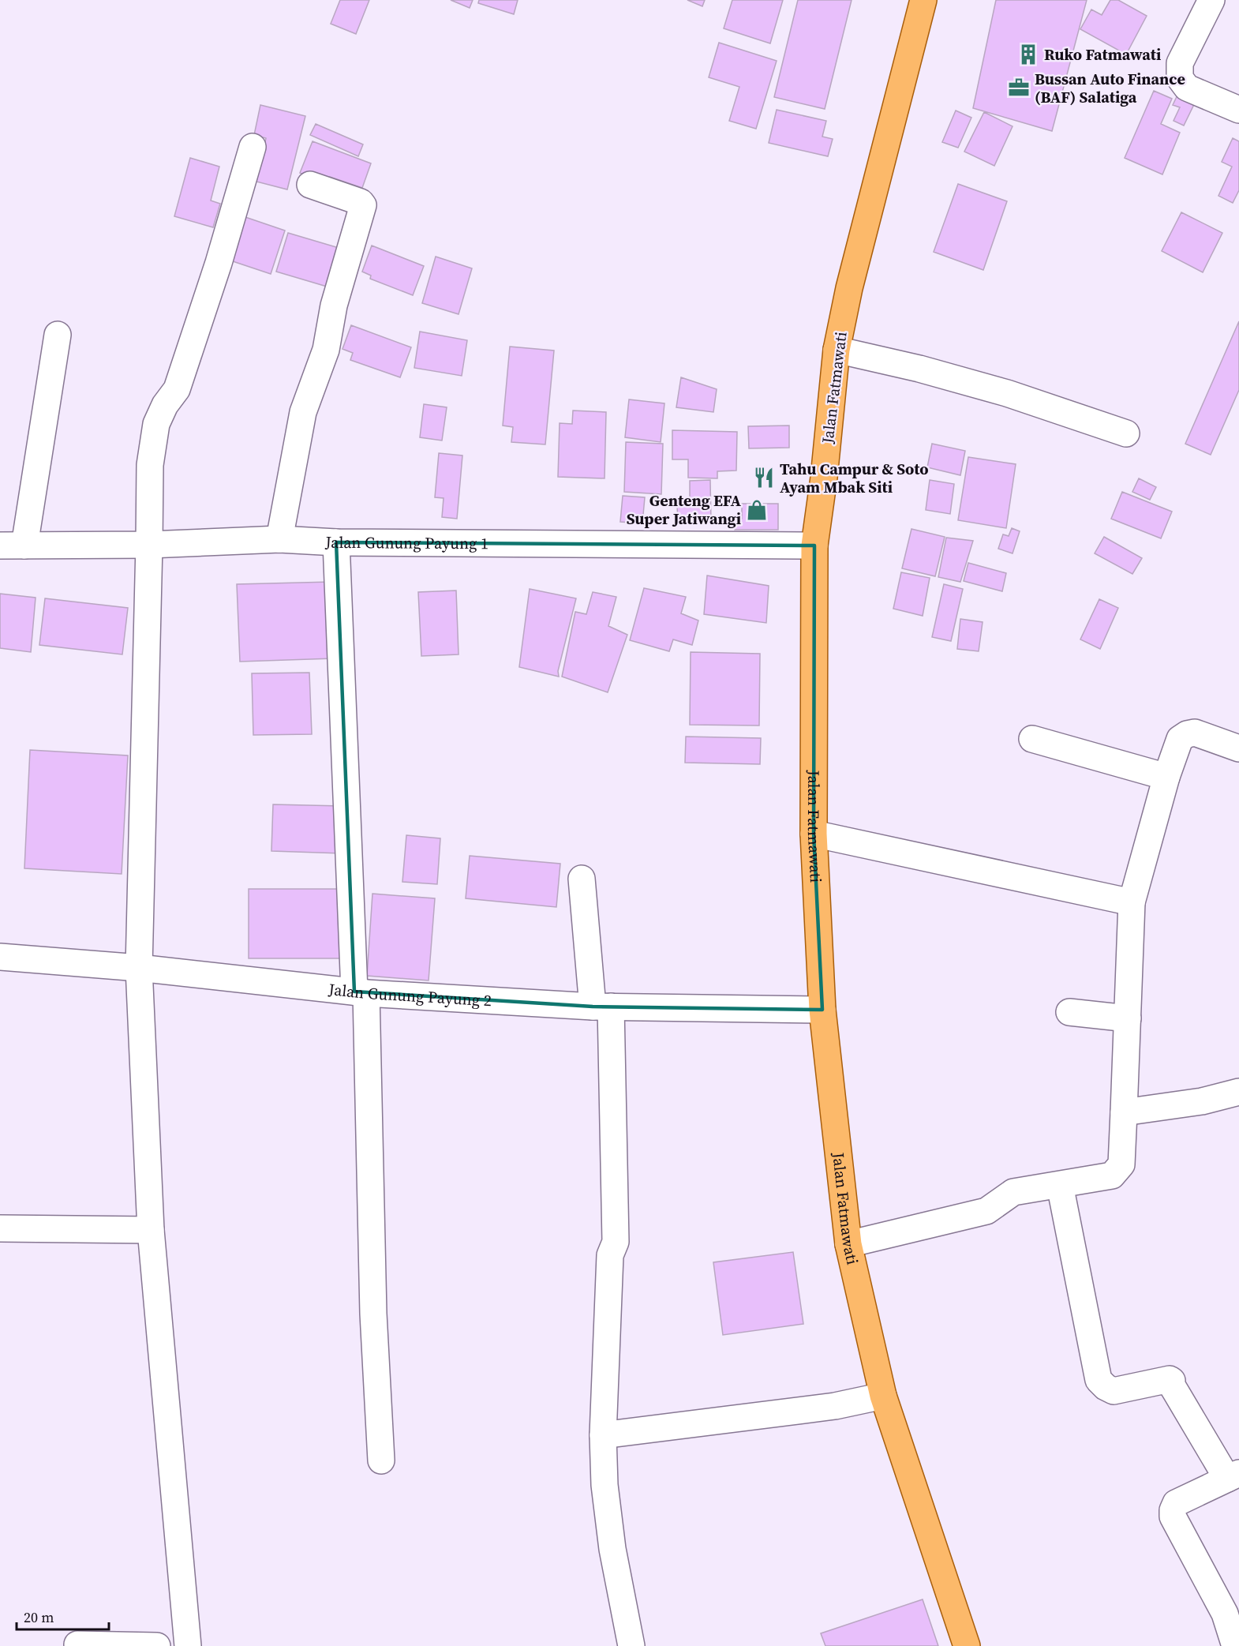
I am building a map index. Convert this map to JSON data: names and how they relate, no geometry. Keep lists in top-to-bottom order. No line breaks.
{"streets":{"main road":["Jalan Fatmawati"],"street":["Jalan Gunung Payung 1","Jalan Gunung Payung 2"]},"crossings":[["Jalan Fatmawati","Jalan Gunung Payung 1"],["Jalan Fatmawati","Jalan Gunung Payung 2"]],"places":{"building":["Ruko Fatmawati"],"office":["Bussan Auto Finance (BAF) Salatiga"],"restaurant":["Tahu Campur & Soto Ayam Mbak Siti"],"shop":["Genteng EFA Super Jatiwangi"]},"scale_bar":"20 m"}
